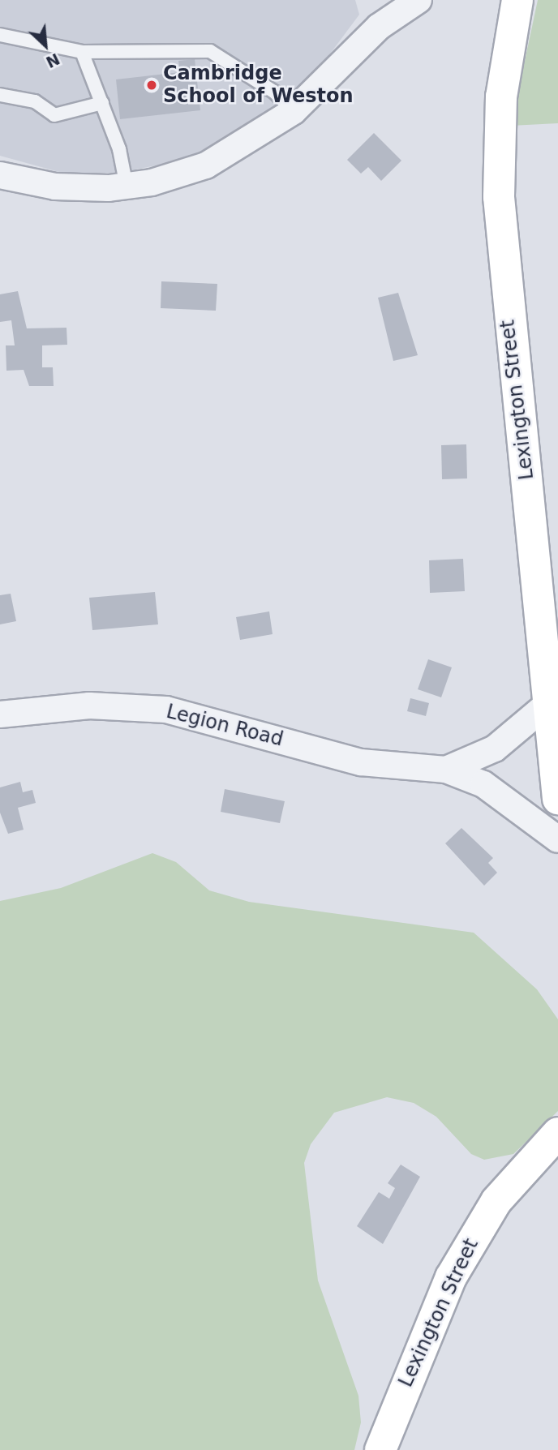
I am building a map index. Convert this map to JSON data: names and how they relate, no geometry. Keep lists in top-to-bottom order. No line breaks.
{"streets":{"street":["Lexington Street","Legion Road"]},"crossings":[["Lexington Street","Legion Road"]],"places":["Cambridge School of Weston"],"north":"bottom right"}
